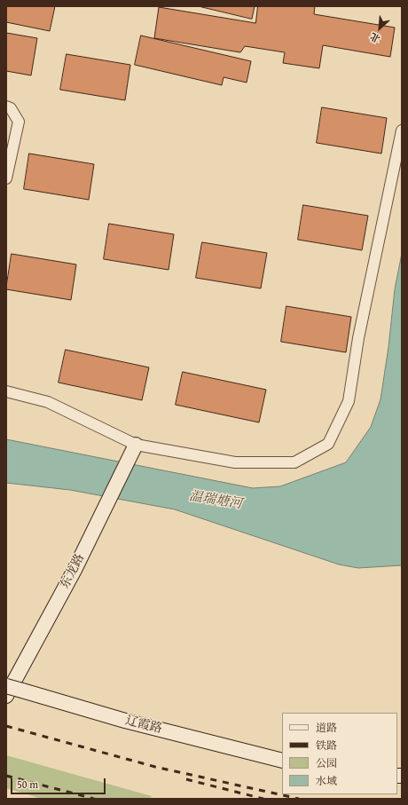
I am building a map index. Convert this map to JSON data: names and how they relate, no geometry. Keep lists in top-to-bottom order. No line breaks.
{"streets":{"street":["东龙路","辽霞路"]},"water":["温瑞塘河"],"legend":["道路","铁路","公园","水域"],"scale_bar":"50 m","north":"bottom left"}
